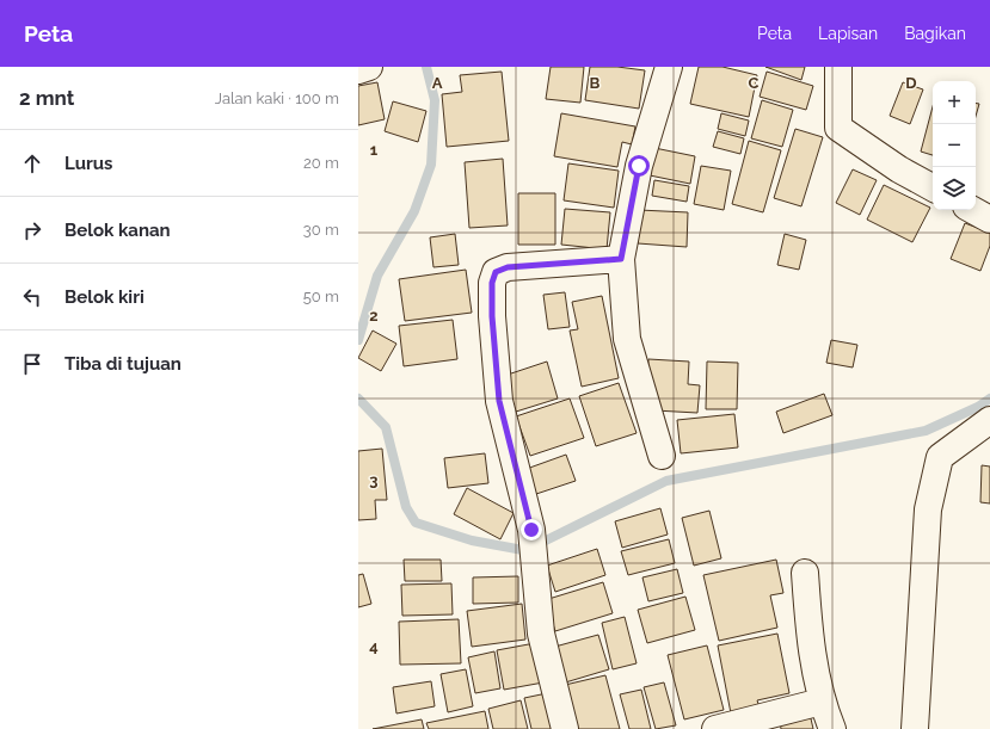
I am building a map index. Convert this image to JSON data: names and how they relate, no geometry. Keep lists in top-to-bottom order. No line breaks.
{"page":{"header":"Peta","nav":["Peta","Lapisan","Bagikan"],"heading":["2 mnt","Jalan kaki · 100 m"],"map_buttons":["+","−"],"list":[["Lurus","20 m"],["Belok kanan","30 m"],["Belok kiri","50 m"],"Tiba di tujuan"]},"grid":{"columns":["A","B","C","D"],"rows":["1","2","3","4"]}}
